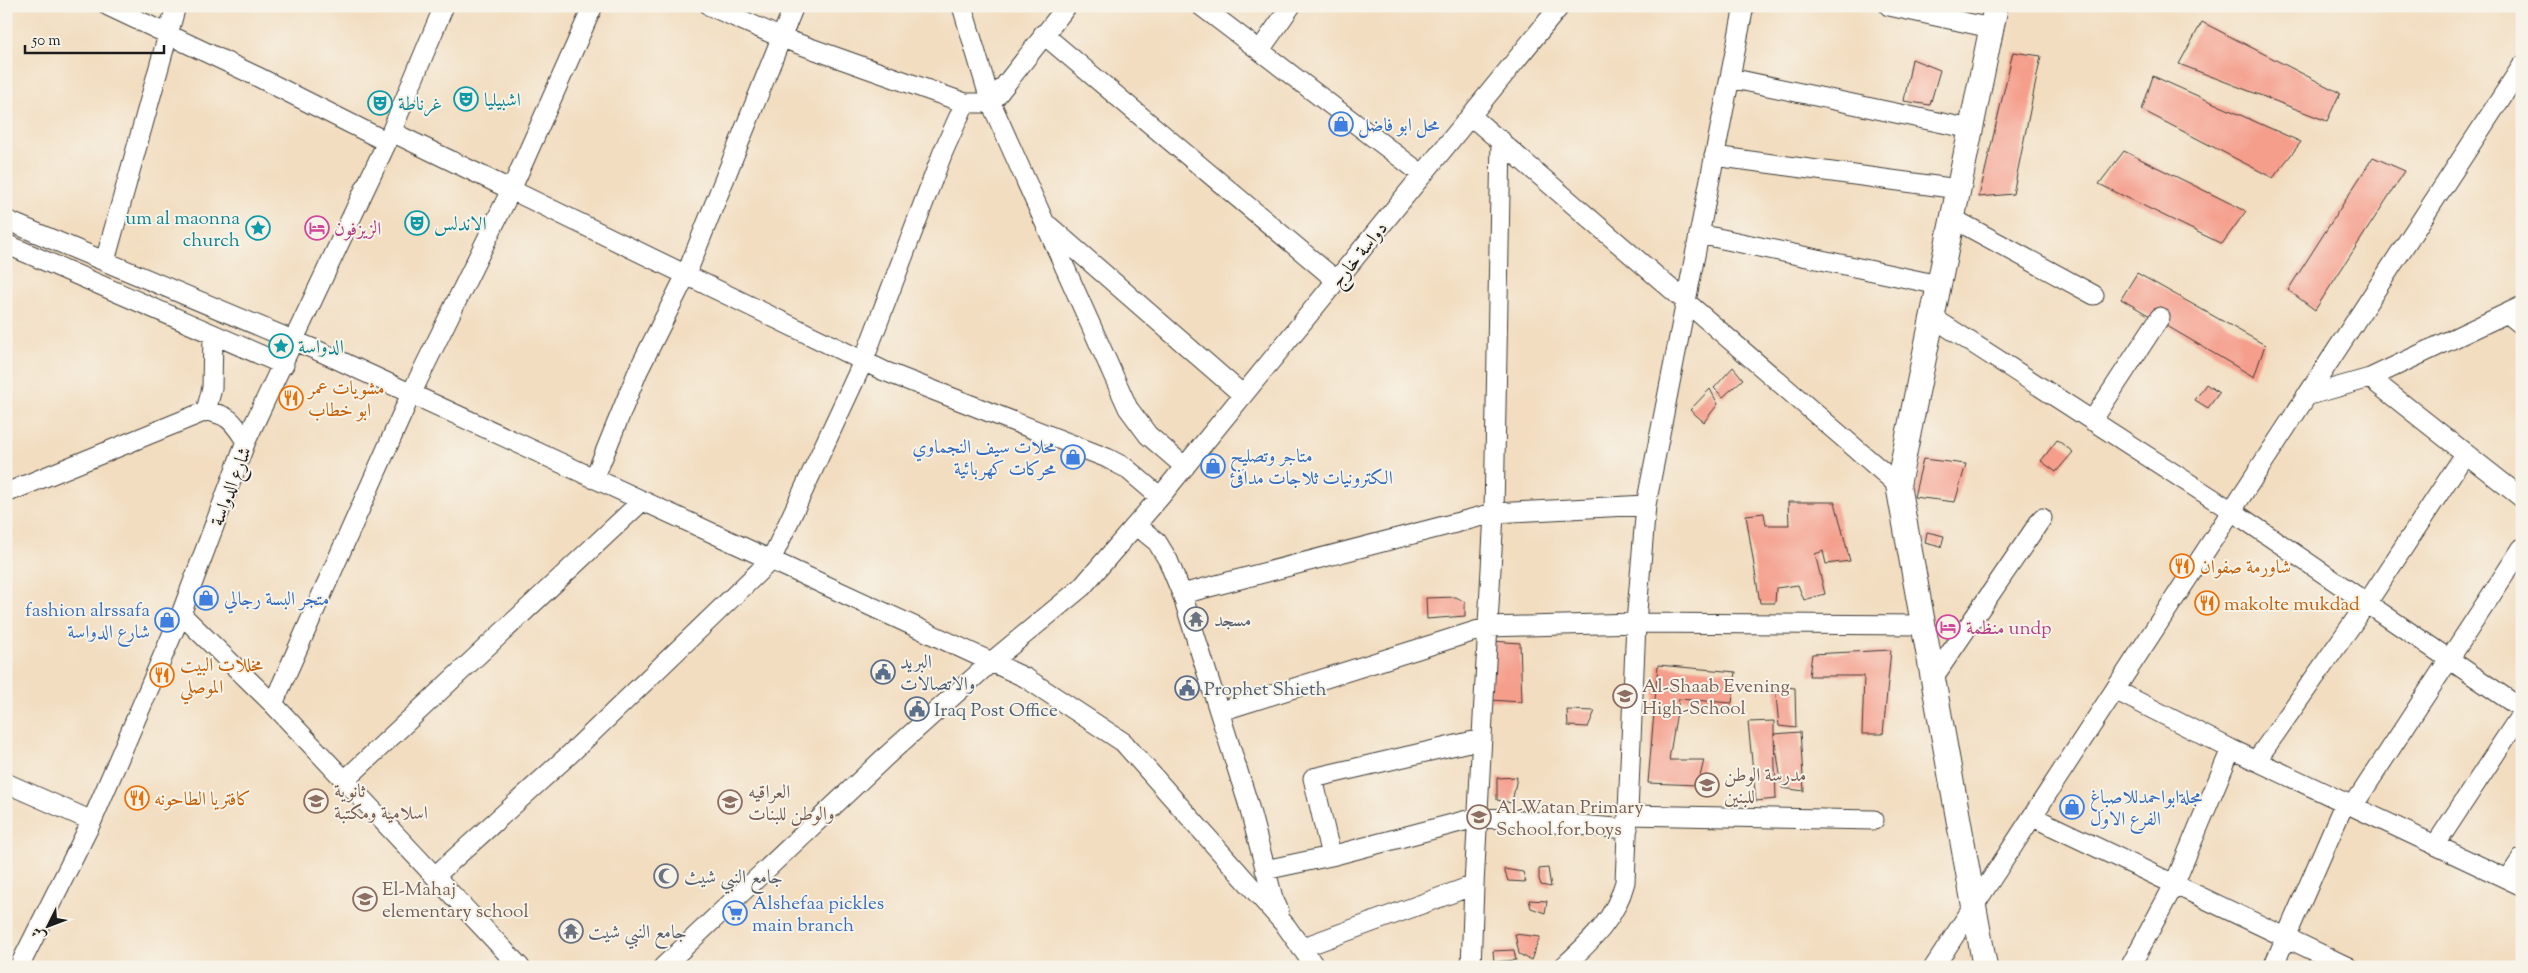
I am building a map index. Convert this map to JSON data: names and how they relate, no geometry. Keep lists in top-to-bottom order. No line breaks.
{"streets":{"street":["دواسة خارج","شارع الدواسة"]},"places":{"theatre":["اشبيليا","غرناطة","الاندلس"],"shop":["محل ابو فاضل","محلات سيف النجماوي محركات كهربائية","متاجر وتصليح الكترونيات ثلاجات مدافئ","متجر البسة رجالي","fashion alrssafa شارع الدواسة","مجلةابواحمدللاصباغ الفرع الاول"],"place":["um al maonna church","الدواسة"],"hotel":["الزيزفون","منظمة undp"],"restaurant":["مشويات عمر ابو خطاب","شاورمة صفوان","makolte mukdad","مخللات البيت الموصلي","كافتريا الطاحونه"],"temple":["مسجد","جامع النبي شيت"],"public building":["البريد والاتصالات","Prophet Shieth","Iraq Post Office"],"school or university":["Al-Shaab Evening High-School","مدرسة الوطن للبنين","ثانوية اسلامية ومكتبة","العراقيه والوطن للبنات","Al-Watan Primary School for boys","El-Mahaj elementary school"],"mosque":["جامع النبي شيث"],"supermarket":["Alshefaa pickles main branch"]},"scale_bar":"50 m","north":"bottom left"}
